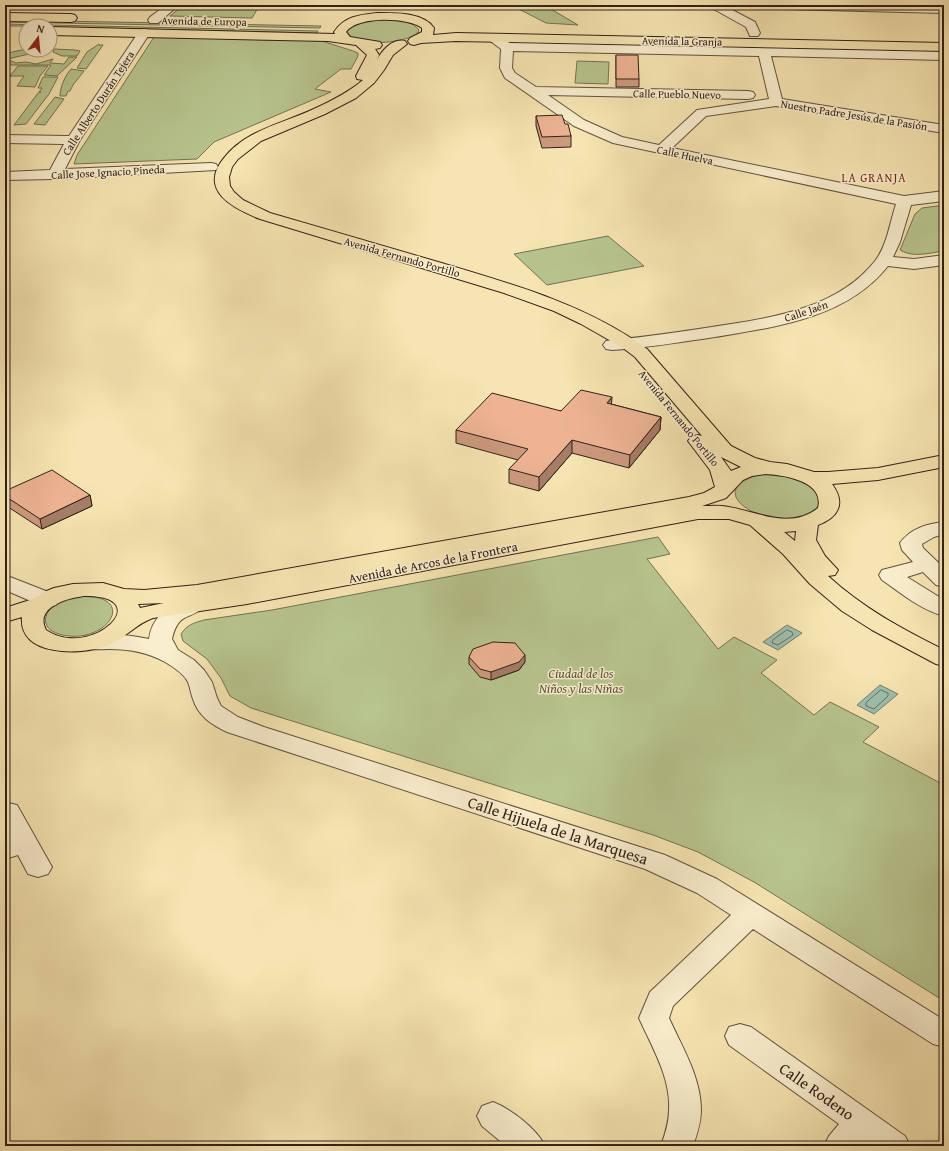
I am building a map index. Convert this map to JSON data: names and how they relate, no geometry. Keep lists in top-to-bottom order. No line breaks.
{"streets":{"main road":["Avenida de Europa","Avenida la Granja","Avenida Fernando Portillo","Avenida de Arcos de la Frontera"],"street":["Calle Pueblo Nuevo","Calle Alberto Durán Tejera","Nuestro Padre Jesús de la Pasión","Calle Huelva","Calle Jose Ignacio Pineda","Calle Jaén","Calle Hijuela de la Marquesa","Calle Rodeno"]},"crossings":[["Avenida de Europa","Avenida la Granja"],["Avenida de Europa","Calle Alberto Durán Tejera"],["Avenida de Europa","Avenida Fernando Portillo"],["Calle Pueblo Nuevo","Nuestro Padre Jesús de la Pasión"],["Calle Pueblo Nuevo","Calle Huelva"],["Calle Alberto Durán Tejera","Calle Jose Ignacio Pineda"],["Nuestro Padre Jesús de la Pasión","Calle Huelva"],["Calle Huelva","Calle Jaén"],["Calle Jose Ignacio Pineda","Avenida Fernando Portillo"],["Avenida Fernando Portillo","Calle Jaén"],["Avenida Fernando Portillo","Avenida de Arcos de la Frontera"],["Avenida de Arcos de la Frontera","Calle Hijuela de la Marquesa"]],"districts":["LA GRANJA"],"parks":["Ciudad de los Niños y las Niñas"],"north":"top"}
